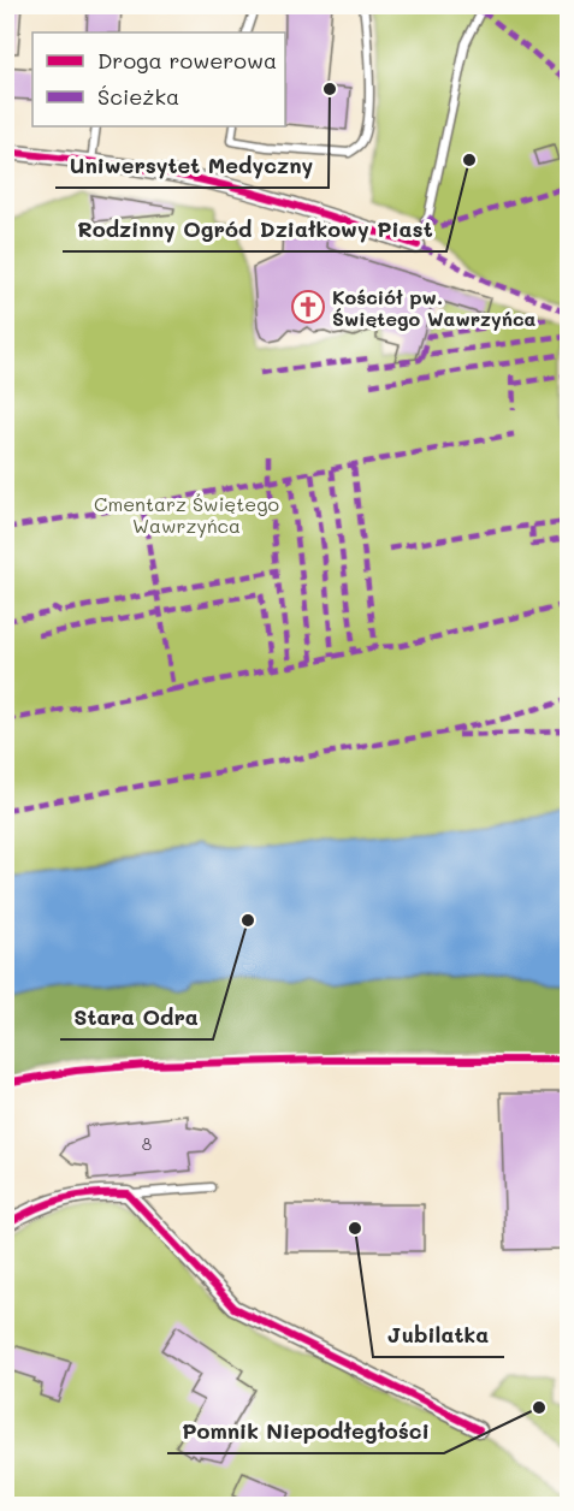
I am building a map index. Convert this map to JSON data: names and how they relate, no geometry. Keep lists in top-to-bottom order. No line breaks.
{"parks":["Cmentarz Świętego Wawrzyńca"],"places":{"other":["Uniwersytet Medyczny","Rodzinny Ogród Działkowy Piast","Stara Odra","Jubilatka","Pomnik Niepodłegłości"],"church":["Kościół pw. Świętego Wawrzyńca"]},"house_numbers":["8"],"legend":["Droga rowerowa","Ścieżka"]}
